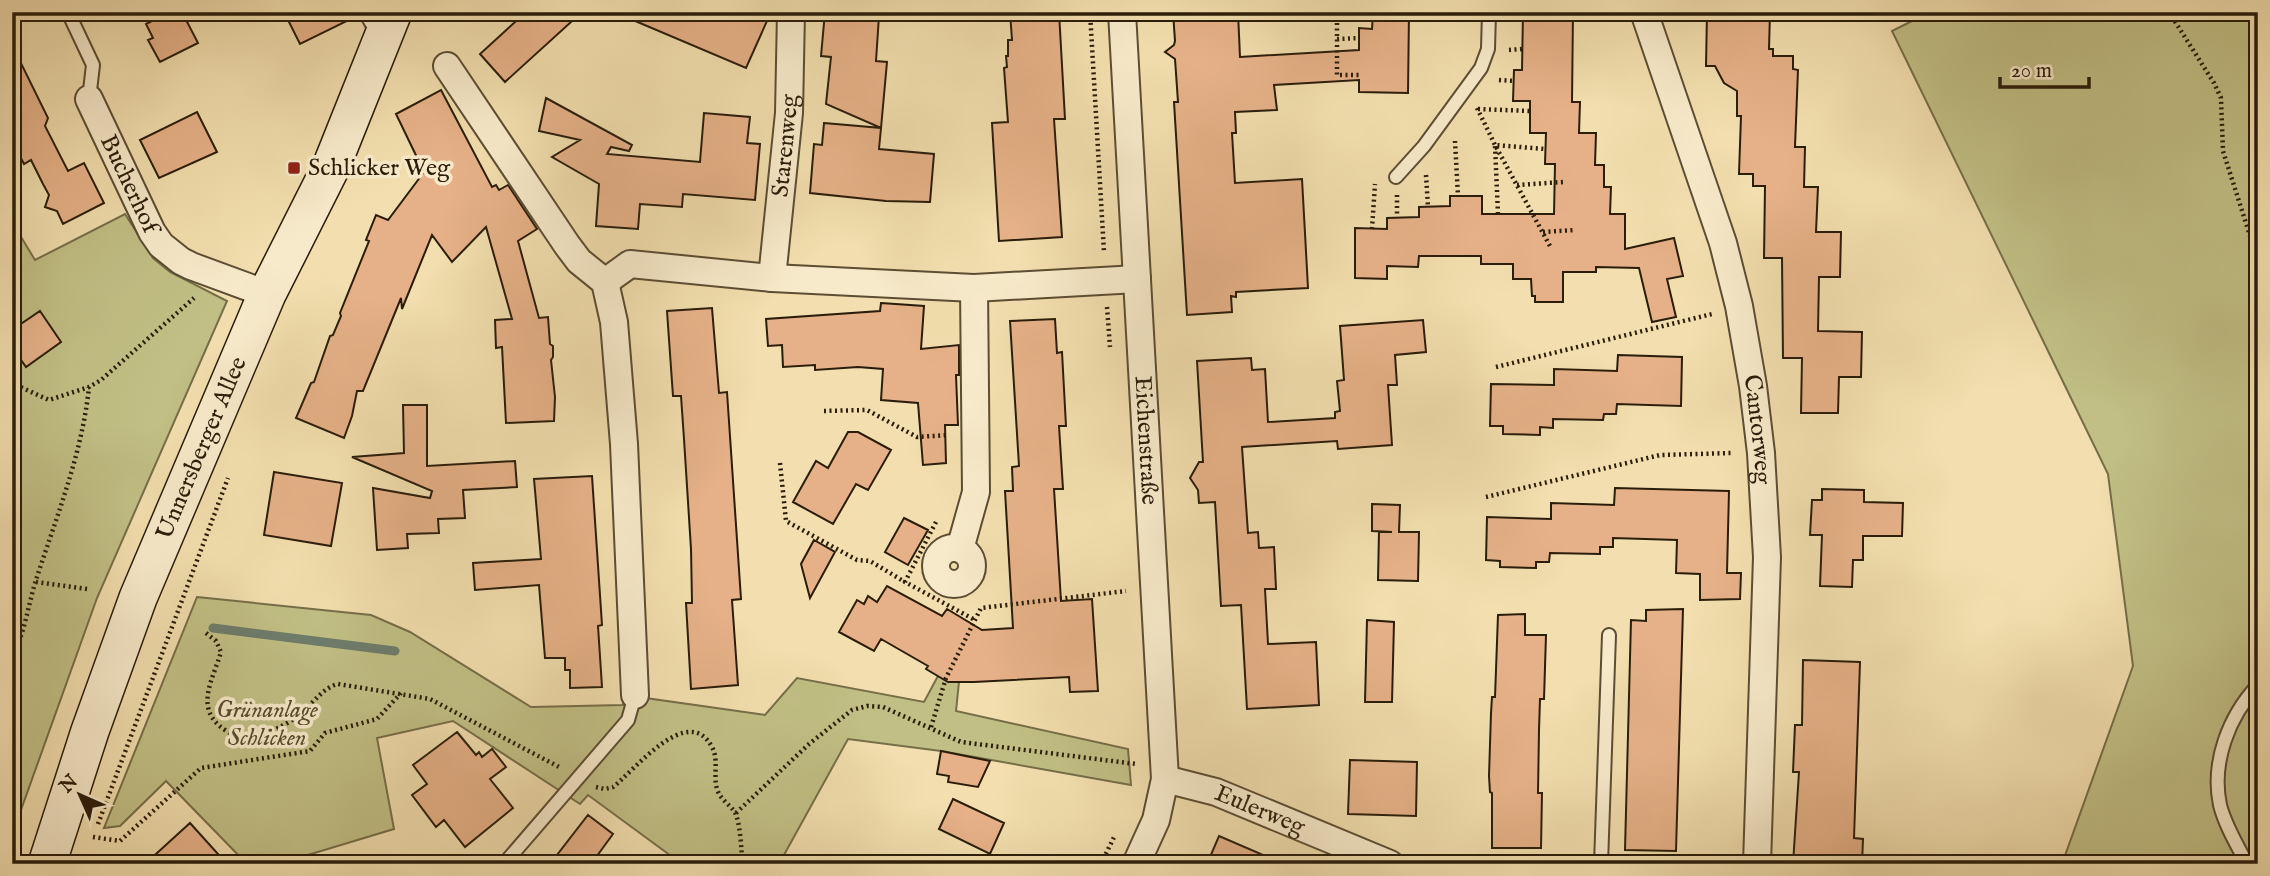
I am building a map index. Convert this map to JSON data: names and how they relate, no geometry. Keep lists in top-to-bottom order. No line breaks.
{"streets":{"main road":["Unnersberger Allee"],"street":["Starenweg","Bucherhof","Cantorweg","Eichenstraße","Eulerweg"]},"crossings":[["Bucherhof","Unnersberger Allee"],["Eichenstraße","Eulerweg"]],"parks":["Grünanlage Schlicken"],"places":{"transit":["Schlicker Weg"]},"scale_bar":"20 m","north":"top left"}
